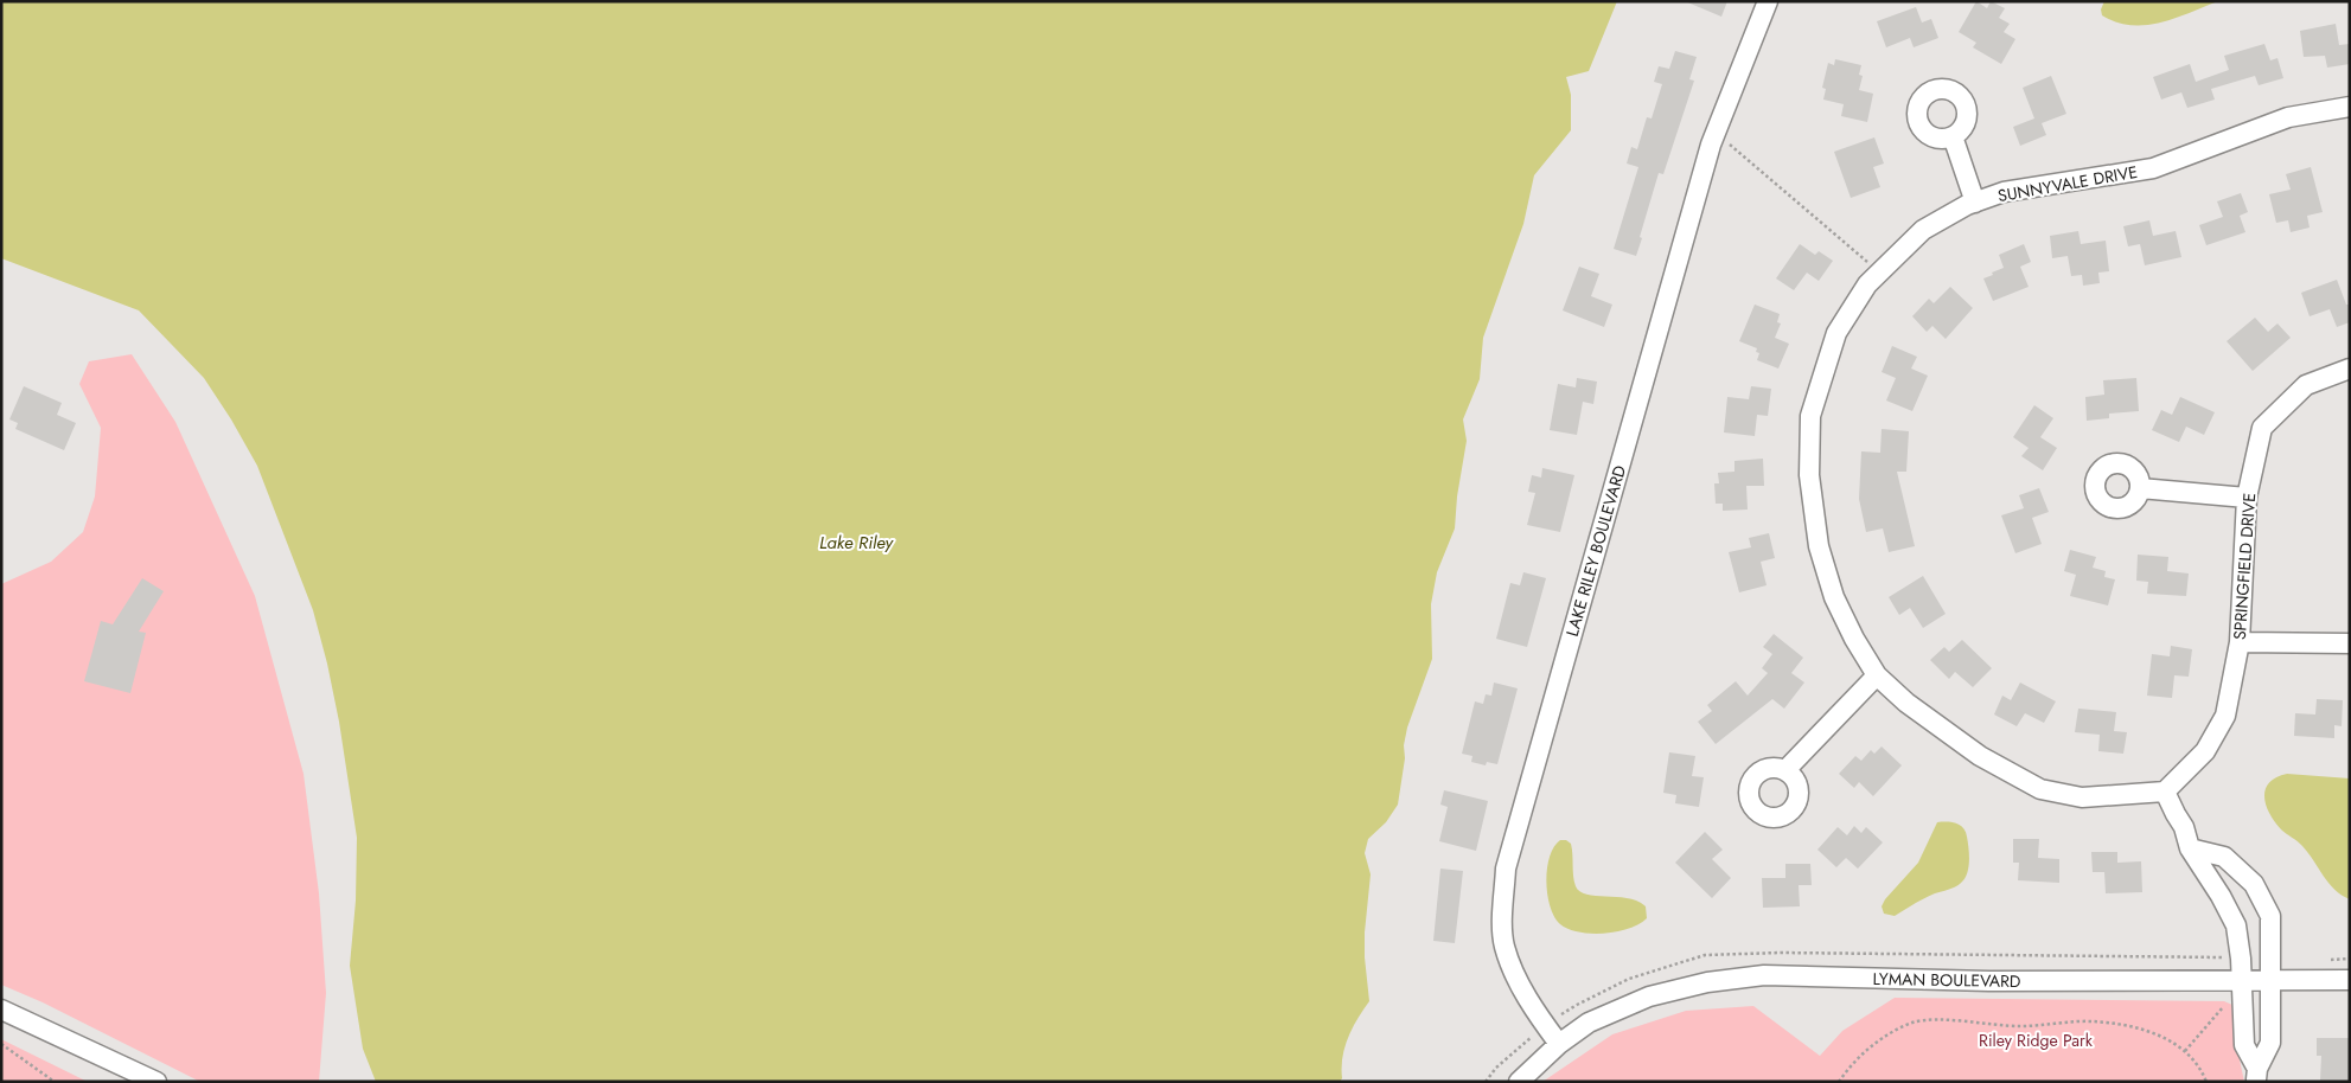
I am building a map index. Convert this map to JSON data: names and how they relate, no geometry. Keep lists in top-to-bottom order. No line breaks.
{"streets":{"street":["SUNNYVALE DRIVE","LAKE RILEY BOULEVARD","SPRINGFIELD DRIVE","LYMAN BOULEVARD"]},"crossings":[["SUNNYVALE DRIVE","SPRINGFIELD DRIVE"],["LAKE RILEY BOULEVARD","LYMAN BOULEVARD"]],"water":["Lake Riley"],"parks":["Riley Ridge Park"]}
